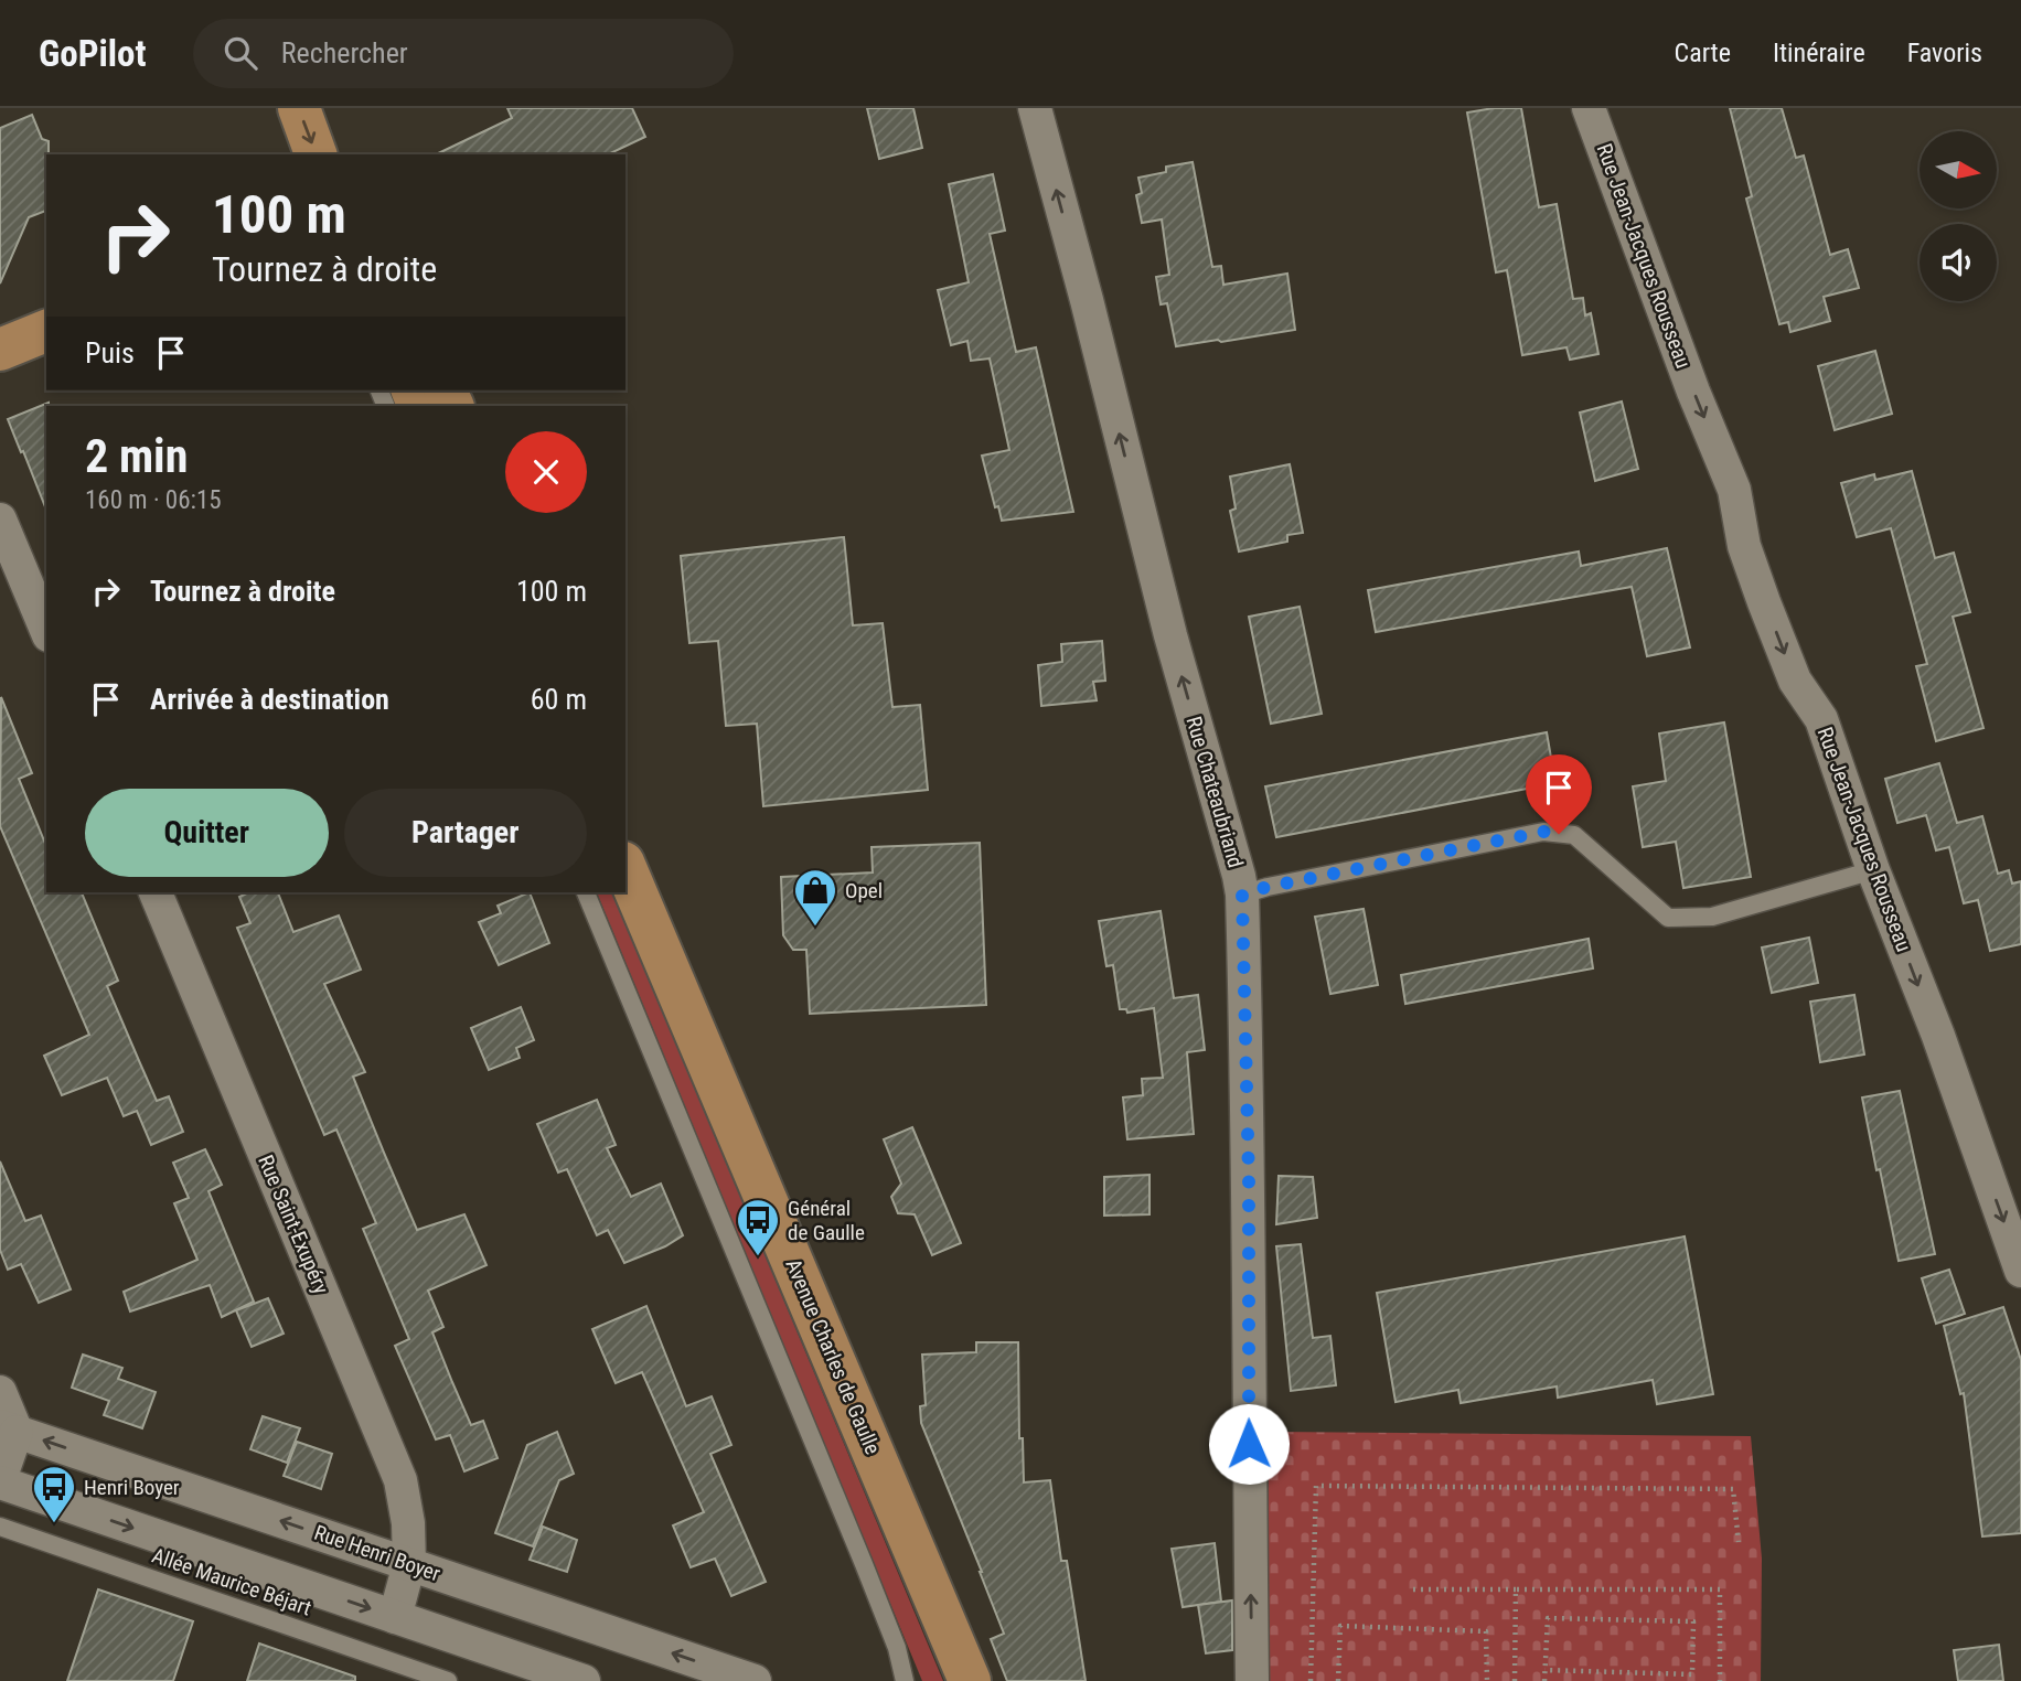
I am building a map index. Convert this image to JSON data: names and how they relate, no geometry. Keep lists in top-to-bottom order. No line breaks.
{"streets":{"main road":["Avenue Charles de Gaulle"],"street":["Rue Jean-Jacques Rousseau","Rue Chateaubriand","Rue Saint-Exupéry","Rue Henri Boyer"],"lane":["Allée Maurice Béjart"]},"crossings":[["Rue Saint-Exupéry","Rue Henri Boyer"]],"one_way":["Rue Jean-Jacques Rousseau","Rue Chateaubriand"],"places":{"shop":["Opel"],"bus stop":["Général de Gaulle","Henri Boyer"]},"north":"right","page":{"header":"GoPilot","search":"Rechercher","nav":["Carte","Itinéraire","Favoris"],"turn":["100 m","Tournez à droite"],"then":"Puis","heading":["2 min","160 m · 06:15"],"list":[{"name":"Tournez à droite","value":"100 m"},{"name":"Arrivée à destination","value":"60 m"}],"buttons":["Quitter","Partager"]}}
